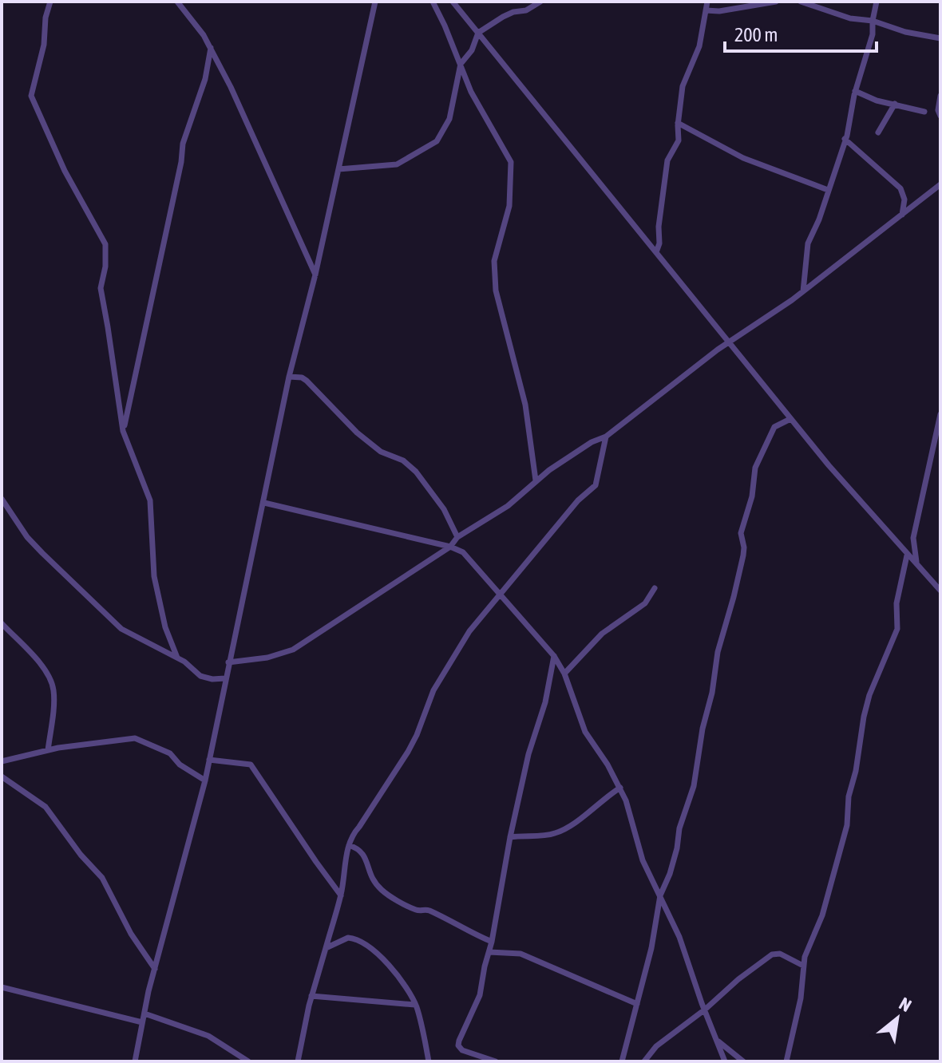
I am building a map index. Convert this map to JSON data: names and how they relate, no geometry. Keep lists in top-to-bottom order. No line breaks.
{"scale_bar":"200 m","north":"top right"}
